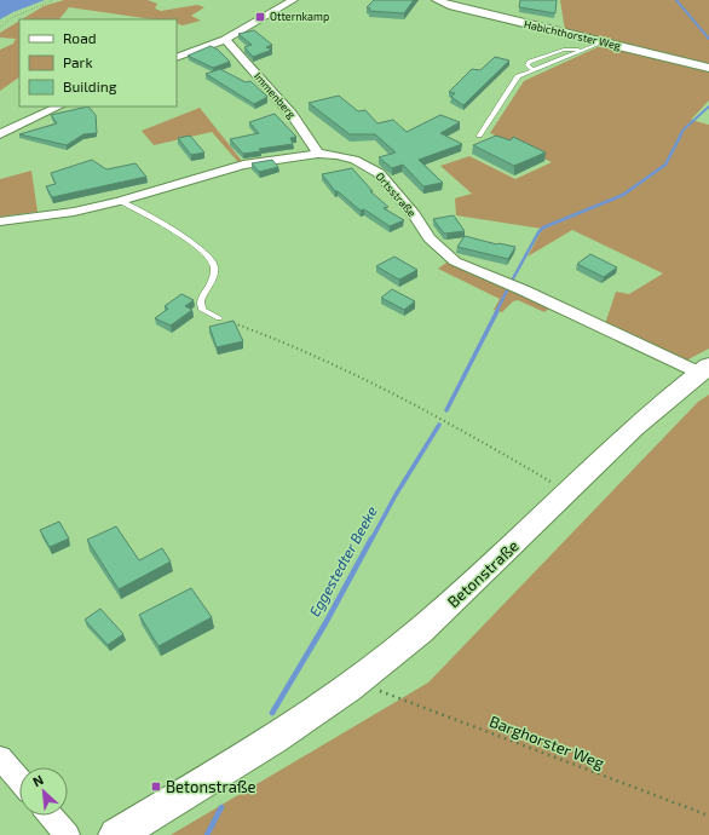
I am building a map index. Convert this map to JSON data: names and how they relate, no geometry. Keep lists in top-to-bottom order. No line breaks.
{"streets":{"main road":["Betonstraße"],"street":["Habichthorster Weg","Immenberg","Ortsstraße"],"path":["Barghorster Weg"]},"crossings":[["Immenberg","Ortsstraße"],["Ortsstraße","Betonstraße"]],"water":["Eggestedter Beeke"],"places":{"transit":["Otternkamp","Betonstraße"]},"legend":["Road","Park","Building"],"north":"top left"}
